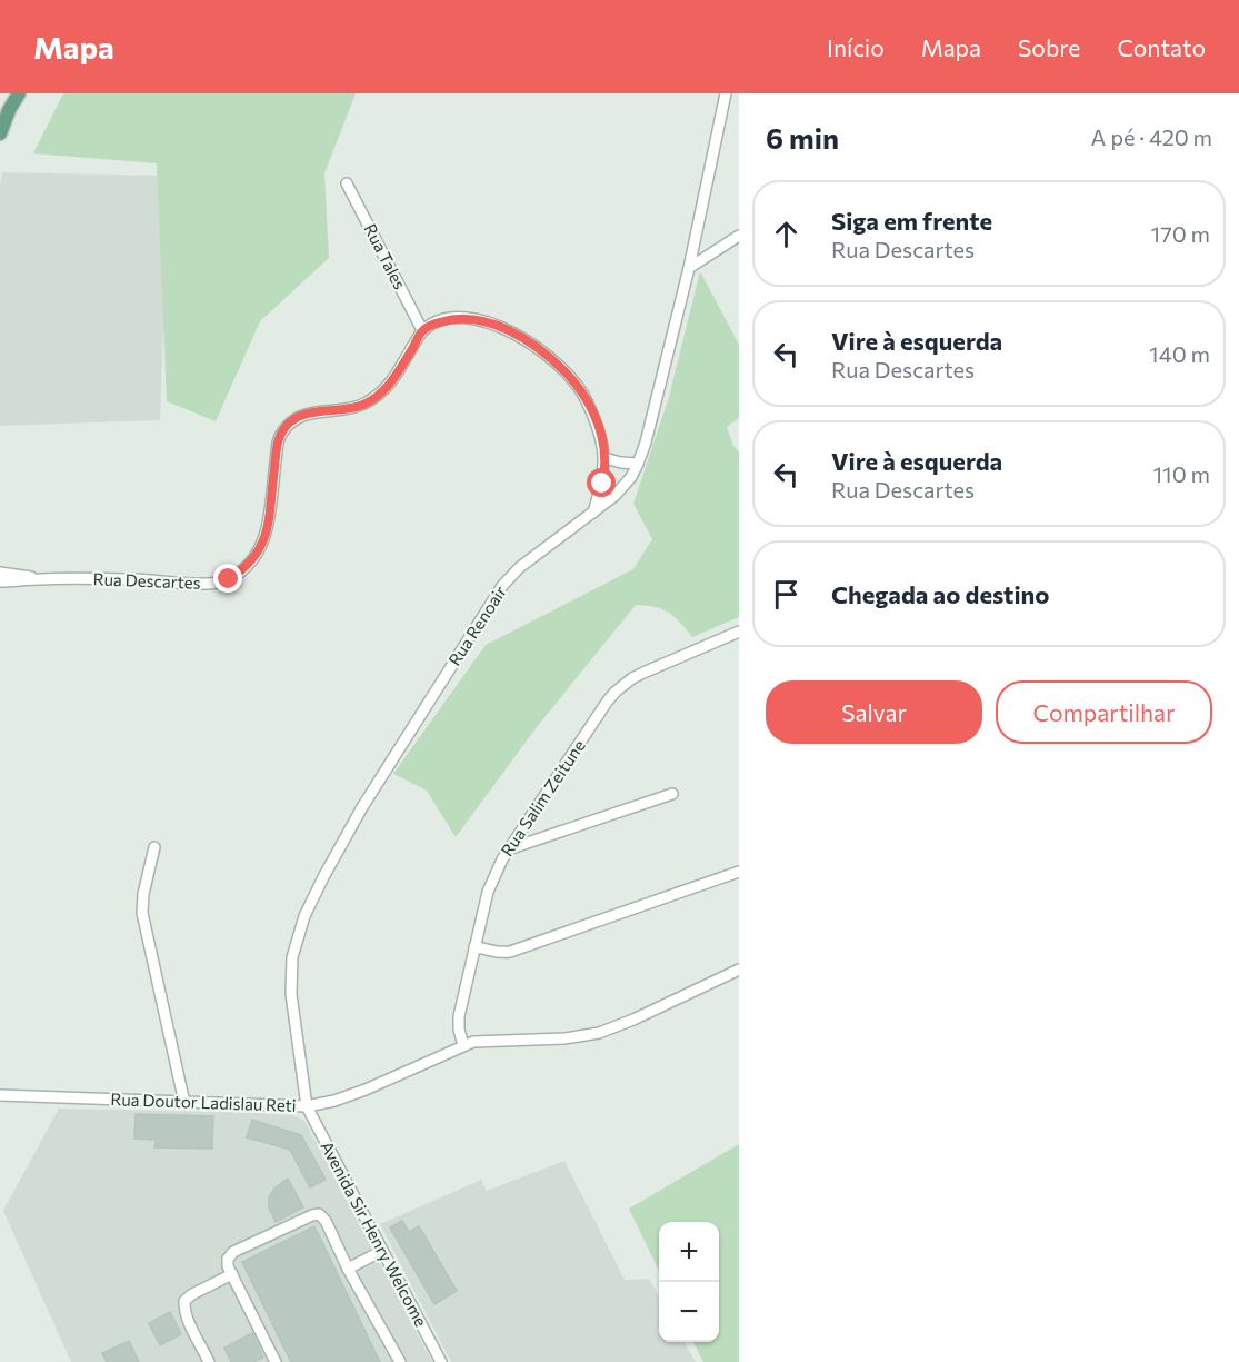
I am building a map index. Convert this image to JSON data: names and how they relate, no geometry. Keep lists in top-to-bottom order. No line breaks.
{"streets":{"street":["Rua Tales","Rua Descartes","Rua Renoair","Rua Salim Zeitune","Rua Doutor Ladislau Reti","Avenida Sir Henry Welcome"]},"crossings":[["Rua Tales","Rua Descartes"],["Rua Renoair","Rua Doutor Ladislau Reti"],["Rua Renoair","Avenida Sir Henry Welcome"],["Rua Salim Zeitune","Rua Doutor Ladislau Reti"],["Rua Doutor Ladislau Reti","Avenida Sir Henry Welcome"]],"page":{"header":"Mapa","nav":["Início","Mapa","Sobre","Contato"],"heading":["6 min","A pé · 420 m"],"list":[["Siga em frente","Rua Descartes","170 m"],["Vire à esquerda","Rua Descartes","140 m"],["Vire à esquerda","Rua Descartes","110 m"],"Chegada ao destino"],"buttons":["Salvar","Compartilhar"],"map_buttons":["+","−"]}}
